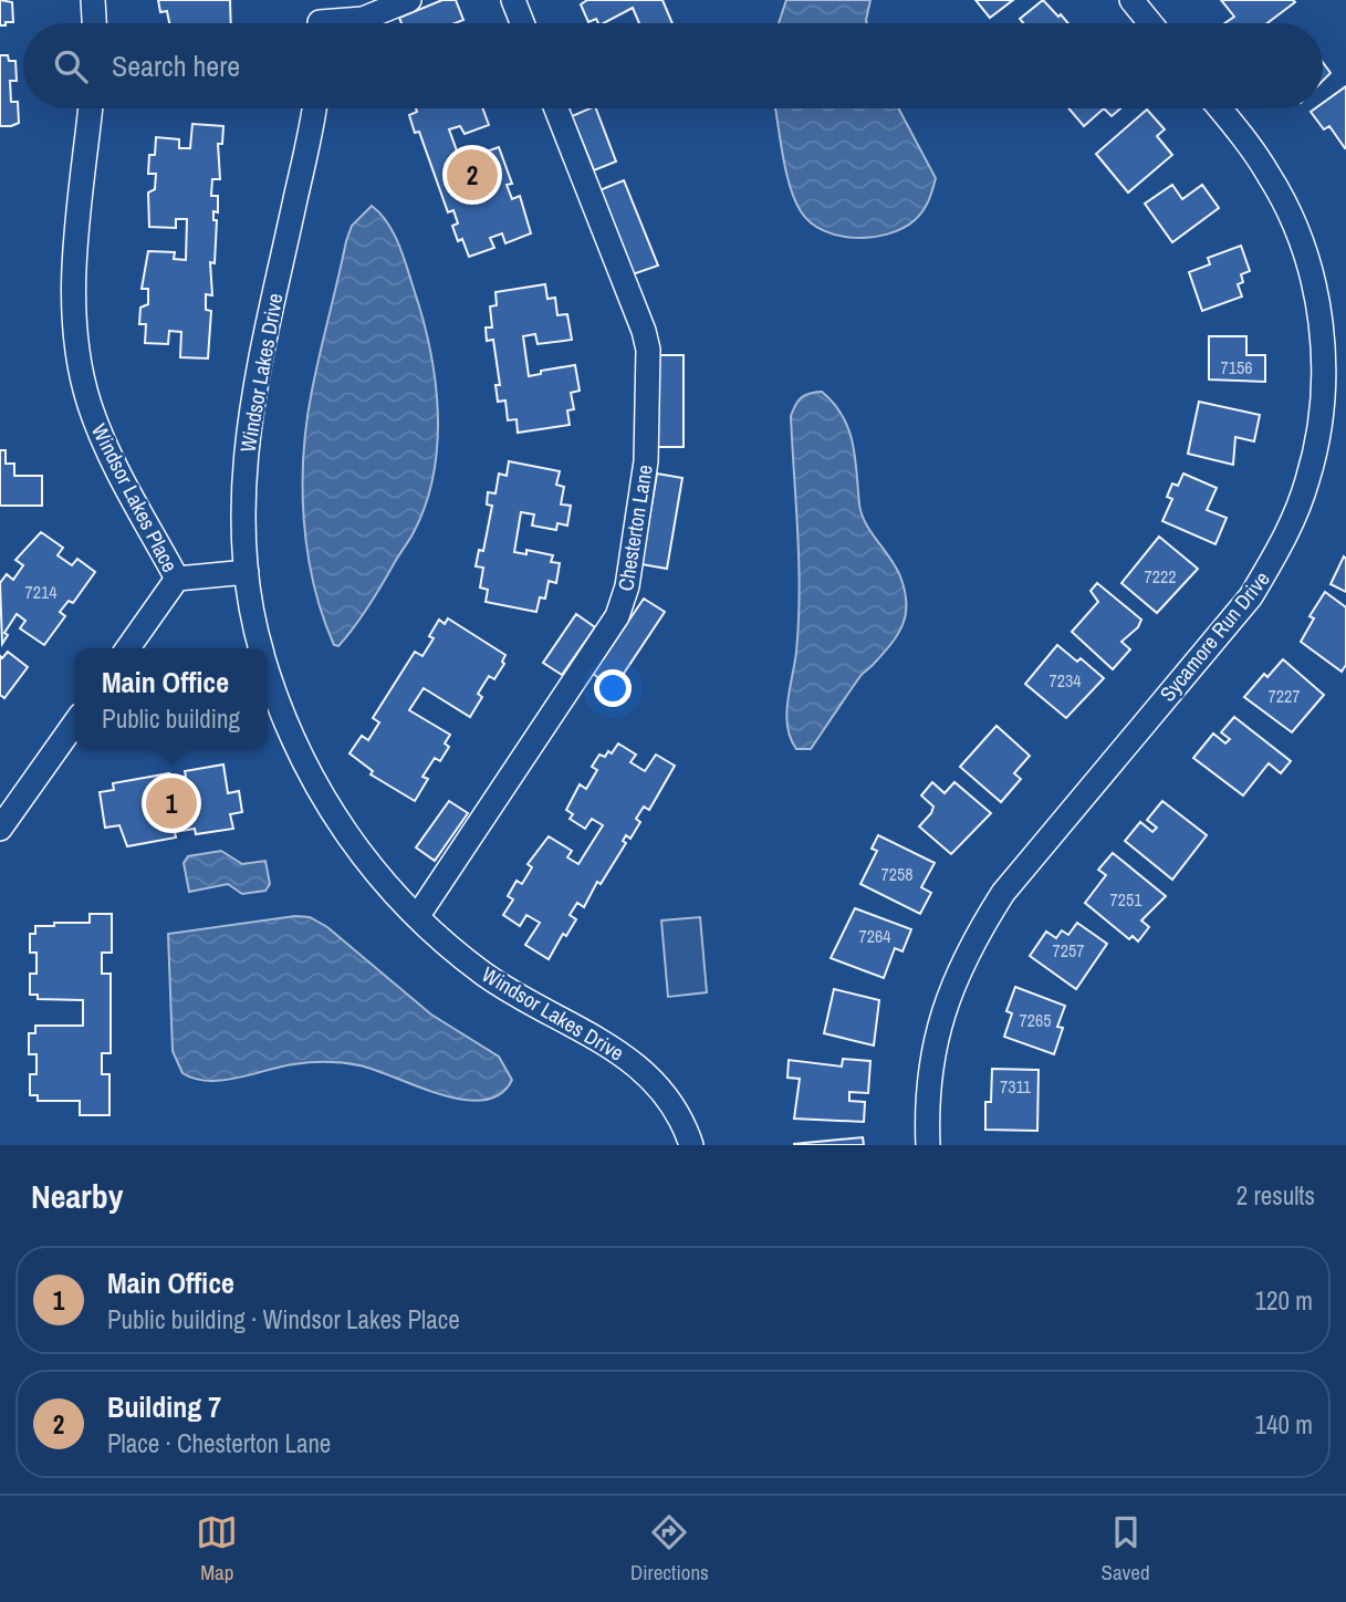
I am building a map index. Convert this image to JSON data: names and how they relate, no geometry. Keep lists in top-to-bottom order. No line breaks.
{"streets":{"street":["Windsor Lakes Drive","Windsor Lakes Place","Chesterton Lane","Sycamore Run Drive"]},"crossings":[["Windsor Lakes Drive","Chesterton Lane"]],"house_numbers":["7156","7222","7214","7234","7227","7258","7251","7264","7257","7265","7311"],"page":{"search":"Search here","pins":["2","1"],"popup":["Main Office","Public building"],"heading":["Nearby","2 results"],"list":[{"mark":"1","name":"Main Office","note":"Public building · Windsor Lakes Place","value":"120 m"},{"mark":"2","name":"Building 7","note":"Place · Chesterton Lane","value":"140 m"}],"nav":["Map","Directions","Saved"]}}
